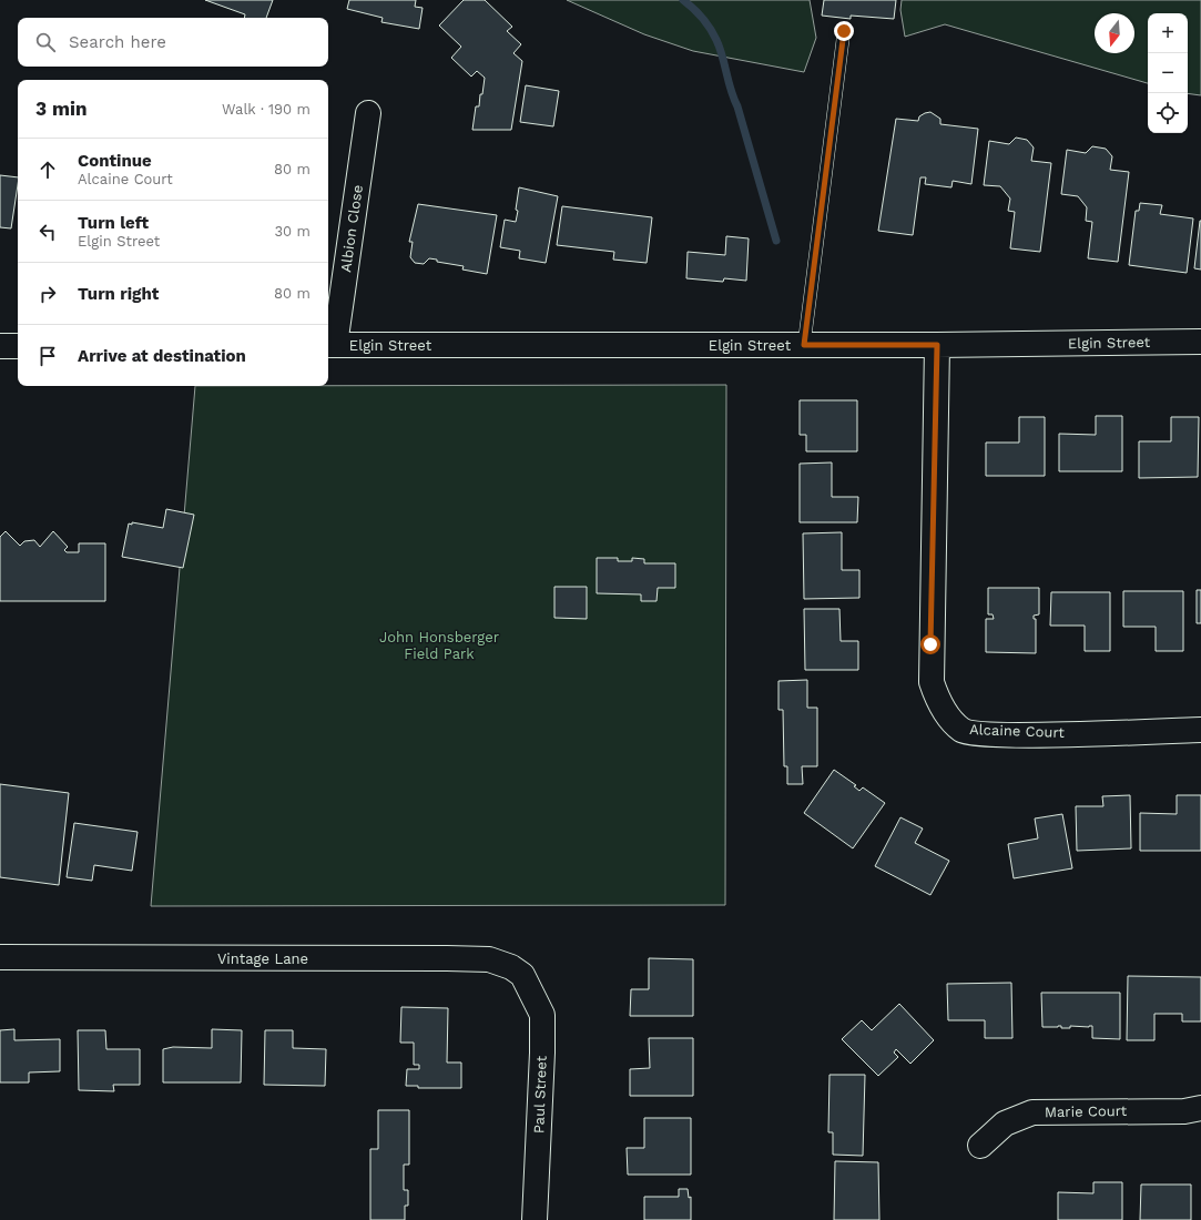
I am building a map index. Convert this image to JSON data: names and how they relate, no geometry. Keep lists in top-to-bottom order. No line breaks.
{"streets":{"street":["Albion Close","Elgin Street","Alcaine Court","Vintage Lane","Paul Street","Marie Court"]},"crossings":[["Albion Close","Elgin Street"],["Elgin Street","Alcaine Court"],["Vintage Lane","Paul Street"]],"parks":["John Honsberger Field Park"],"north":"bottom","page":{"map_buttons":["+","−"],"search":"Search here","heading":["3 min","Walk · 190 m"],"list":[["Continue","Alcaine Court","80 m"],["Turn left","Elgin Street","30 m"],["Turn right","80 m"],"Arrive at destination"]}}
